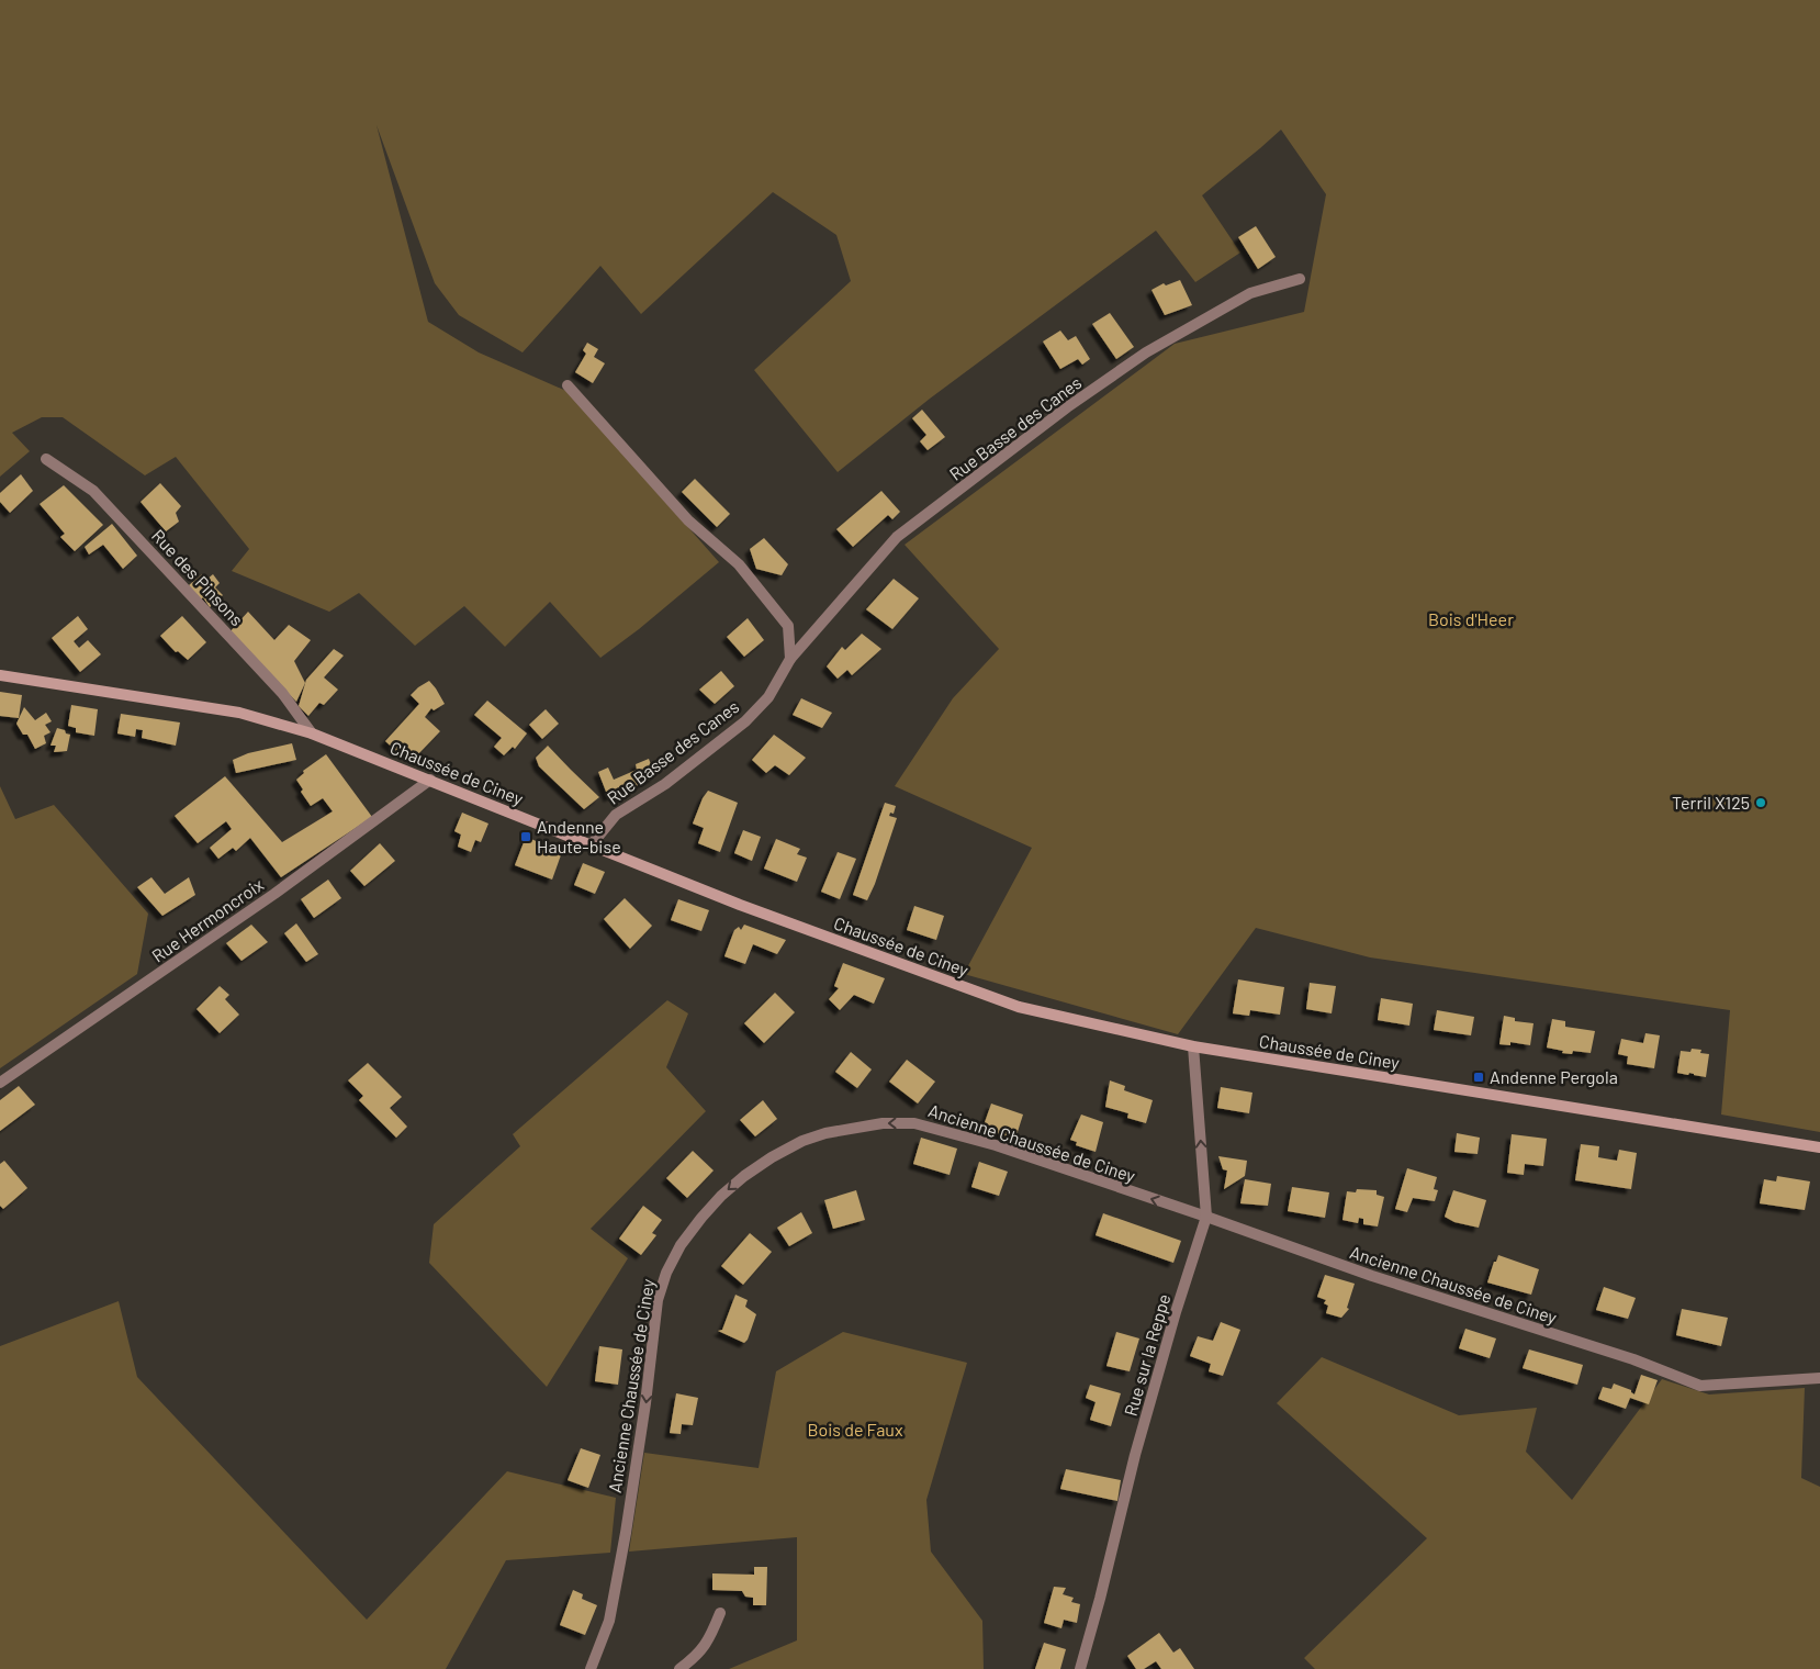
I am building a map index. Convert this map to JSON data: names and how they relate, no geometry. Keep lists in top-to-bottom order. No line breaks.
{"streets":{"main road":["Chaussée de Ciney"],"street":["Rue Basse des Canes","Rue des Pinsons","Rue Hermoncroix","Ancienne Chaussée de Ciney","Rue sur la Reppe"]},"crossings":[["Rue Basse des Canes","Chaussée de Ciney"],["Rue des Pinsons","Chaussée de Ciney"],["Chaussée de Ciney","Rue Hermoncroix"],["Chaussée de Ciney","Rue sur la Reppe"],["Ancienne Chaussée de Ciney","Rue sur la Reppe"]],"parks":["Bois d'Heer","Bois de Faux"],"places":{"other":["Terril X125"],"transit":["Andenne Haute-bise","Andenne Pergola"]}}
